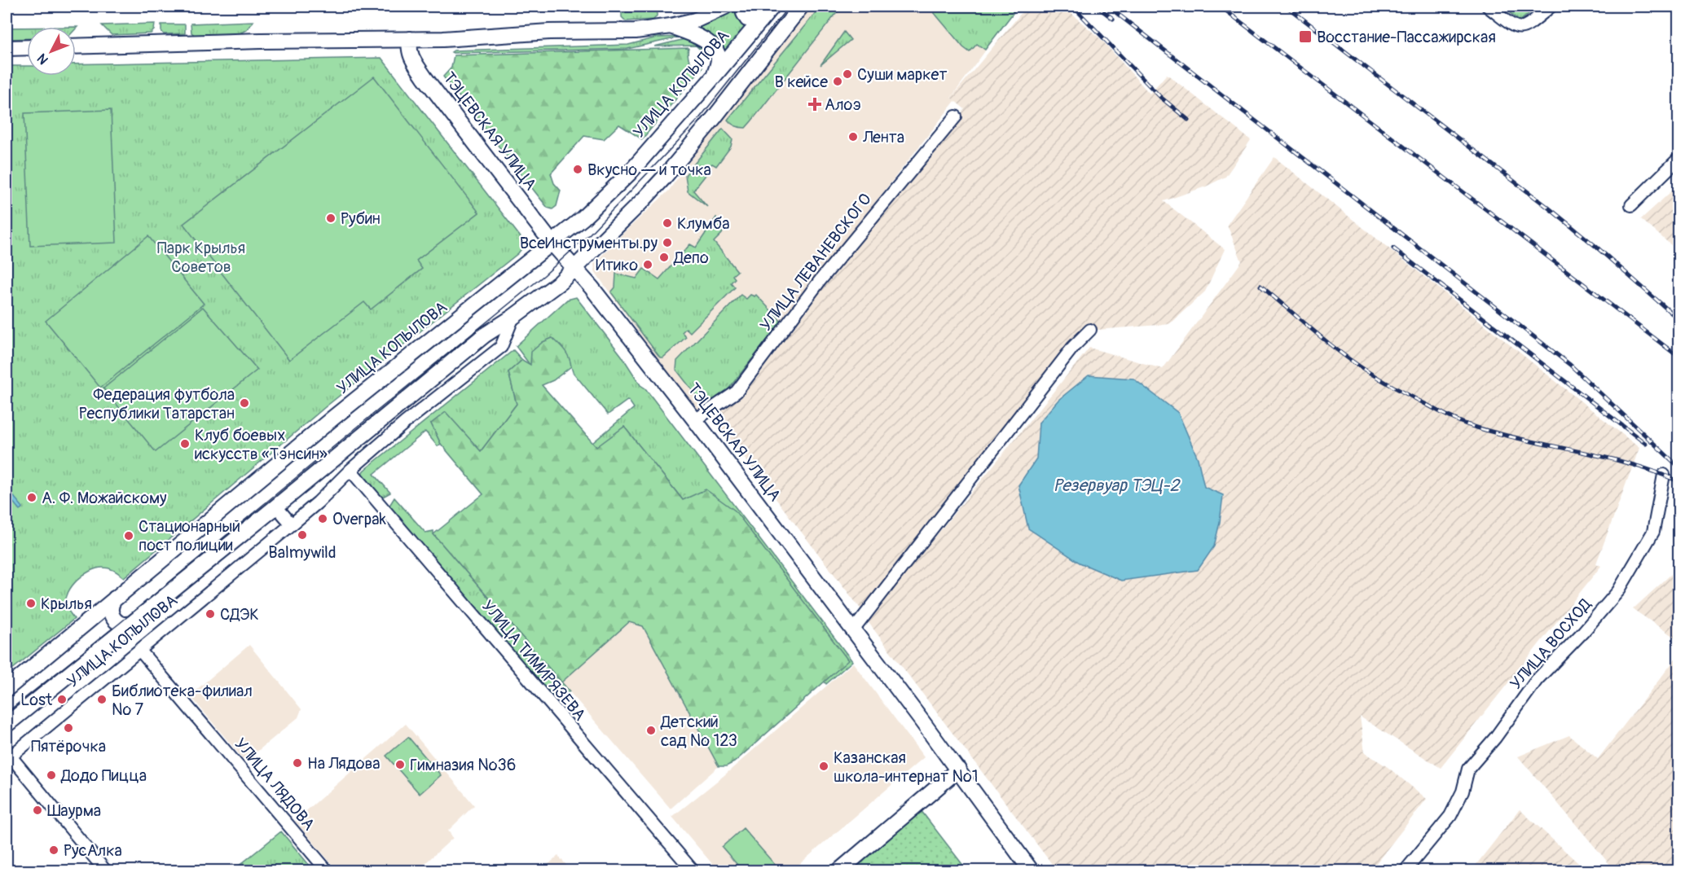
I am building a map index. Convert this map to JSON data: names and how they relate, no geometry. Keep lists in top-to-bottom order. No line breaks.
{"streets":{"main road":["УЛИЦА КОПЫЛОВА","ТЭЦЕВСКАЯ УЛИЦА"],"street":["УЛИЦА ЛЕВАНЕВСКОГО","УЛИЦА ВОСХОД","УЛИЦА ТИМИРЯЗЕВА","УЛИЦА ЛЯДОВА"]},"crossings":[["УЛИЦА КОПЫЛОВА","ТЭЦЕВСКАЯ УЛИЦА"],["УЛИЦА КОПЫЛОВА","УЛИЦА ТИМИРЯЗЕВА"],["УЛИЦА КОПЫЛОВА","УЛИЦА ЛЯДОВА"],["ТЭЦЕВСКАЯ УЛИЦА","УЛИЦА ЛЕВАНЕВСКОГО"]],"water":["Резервуар ТЭЦ-2"],"parks":["Парк Крылья Советов"],"places":{"transit":["Восстание-Пассажирская"],"other":["Суши маркет","В кейсе","Лента","Вкусно — и точка","Рубин","Клумба","ВсеИнструменты.ру","Депо","Итико","Федерация футбола Республики Татарстан","Клуб боевых искусств «Тэнсин»","А. Ф. Можайскому","Overpak","Balmywild","Стационарный пост полиции","Крылья","СДЭК","Lost","Библиотека-филиал № 7","Пятёрочка","Детский сад № 123","На Лядова","Гимназия №36","Казанская школа-интернат №1","Додо Пицца","Шаурма","РусАлка"],"health":["Алоэ"]},"north":"bottom left"}
